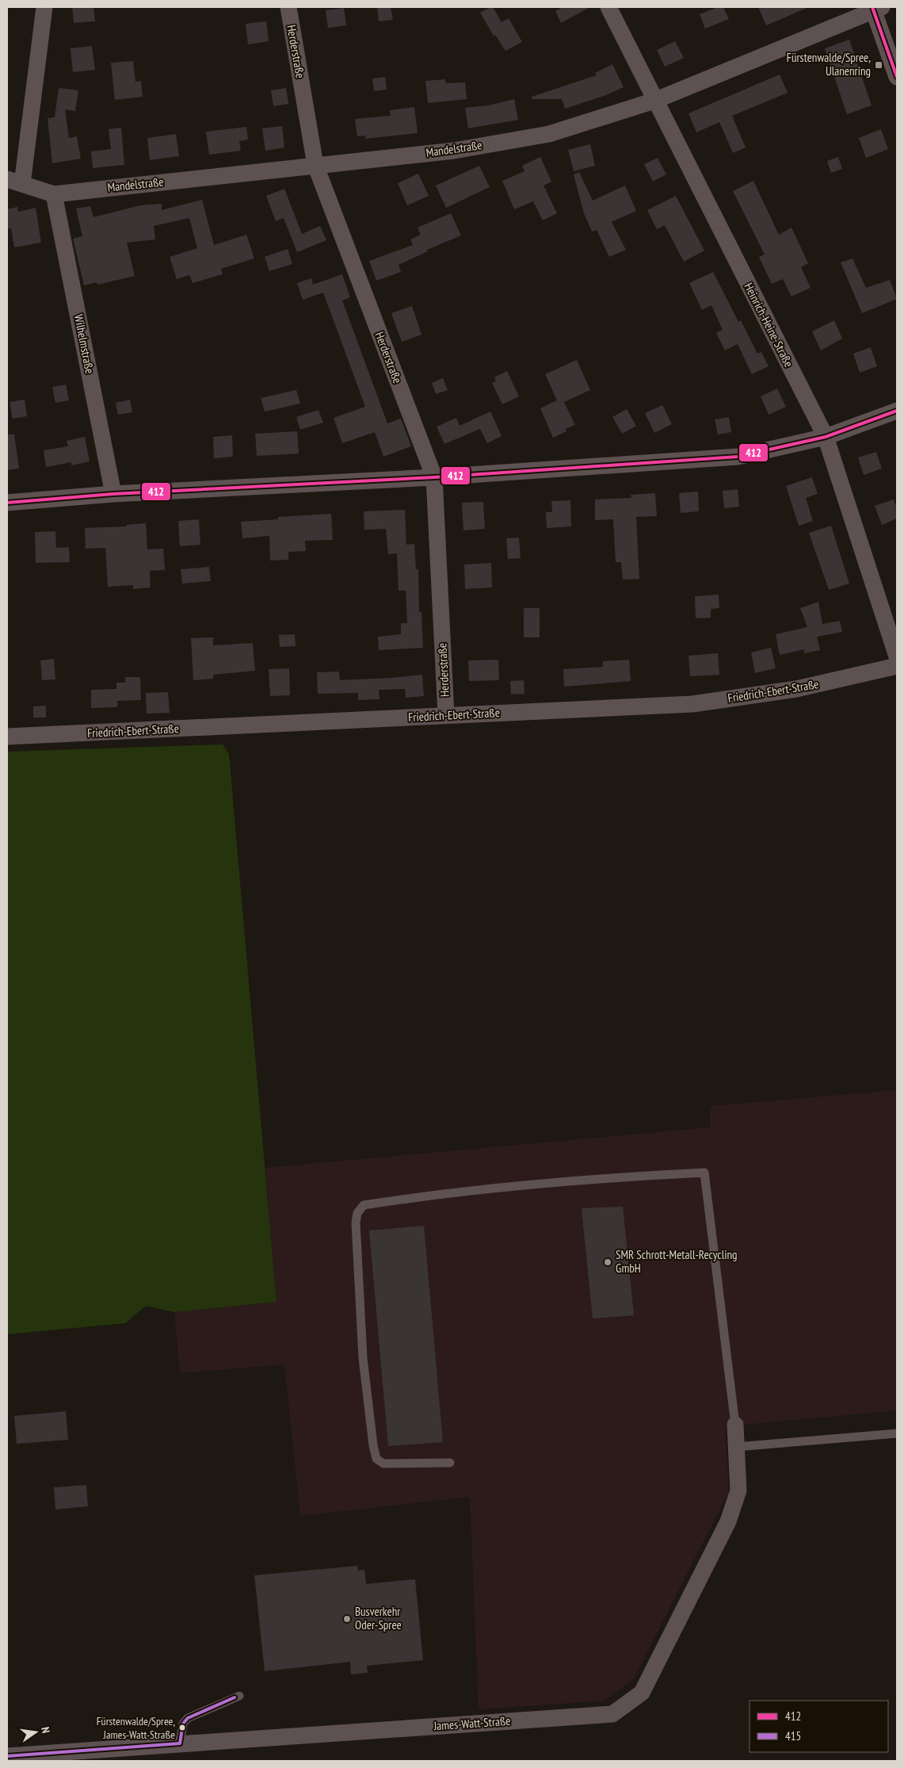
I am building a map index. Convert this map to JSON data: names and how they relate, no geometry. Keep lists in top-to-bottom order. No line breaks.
{"streets":{"street":["Herderstraße","Mandelstraße","Heinrich-Heine-Straße","Wilhelmstraße","Friedrich-Ebert-Straße","James-Watt-Straße"]},"crossings":[["Herderstraße","Mandelstraße"],["Herderstraße","Friedrich-Ebert-Straße"],["Mandelstraße","Heinrich-Heine-Straße"],["Mandelstraße","Wilhelmstraße"]],"places":{"transit":["Fürstenwalde/Spree, Ulanenring"],"other":["SMR Schrott-Metall-Recycling GmbH","Busverkehr Oder-Spree","Fürstenwalde/Spree, James-Watt-Straße"]},"lines":["transit line 412","transit line 415"],"legend":["412","415"],"north":"right"}
